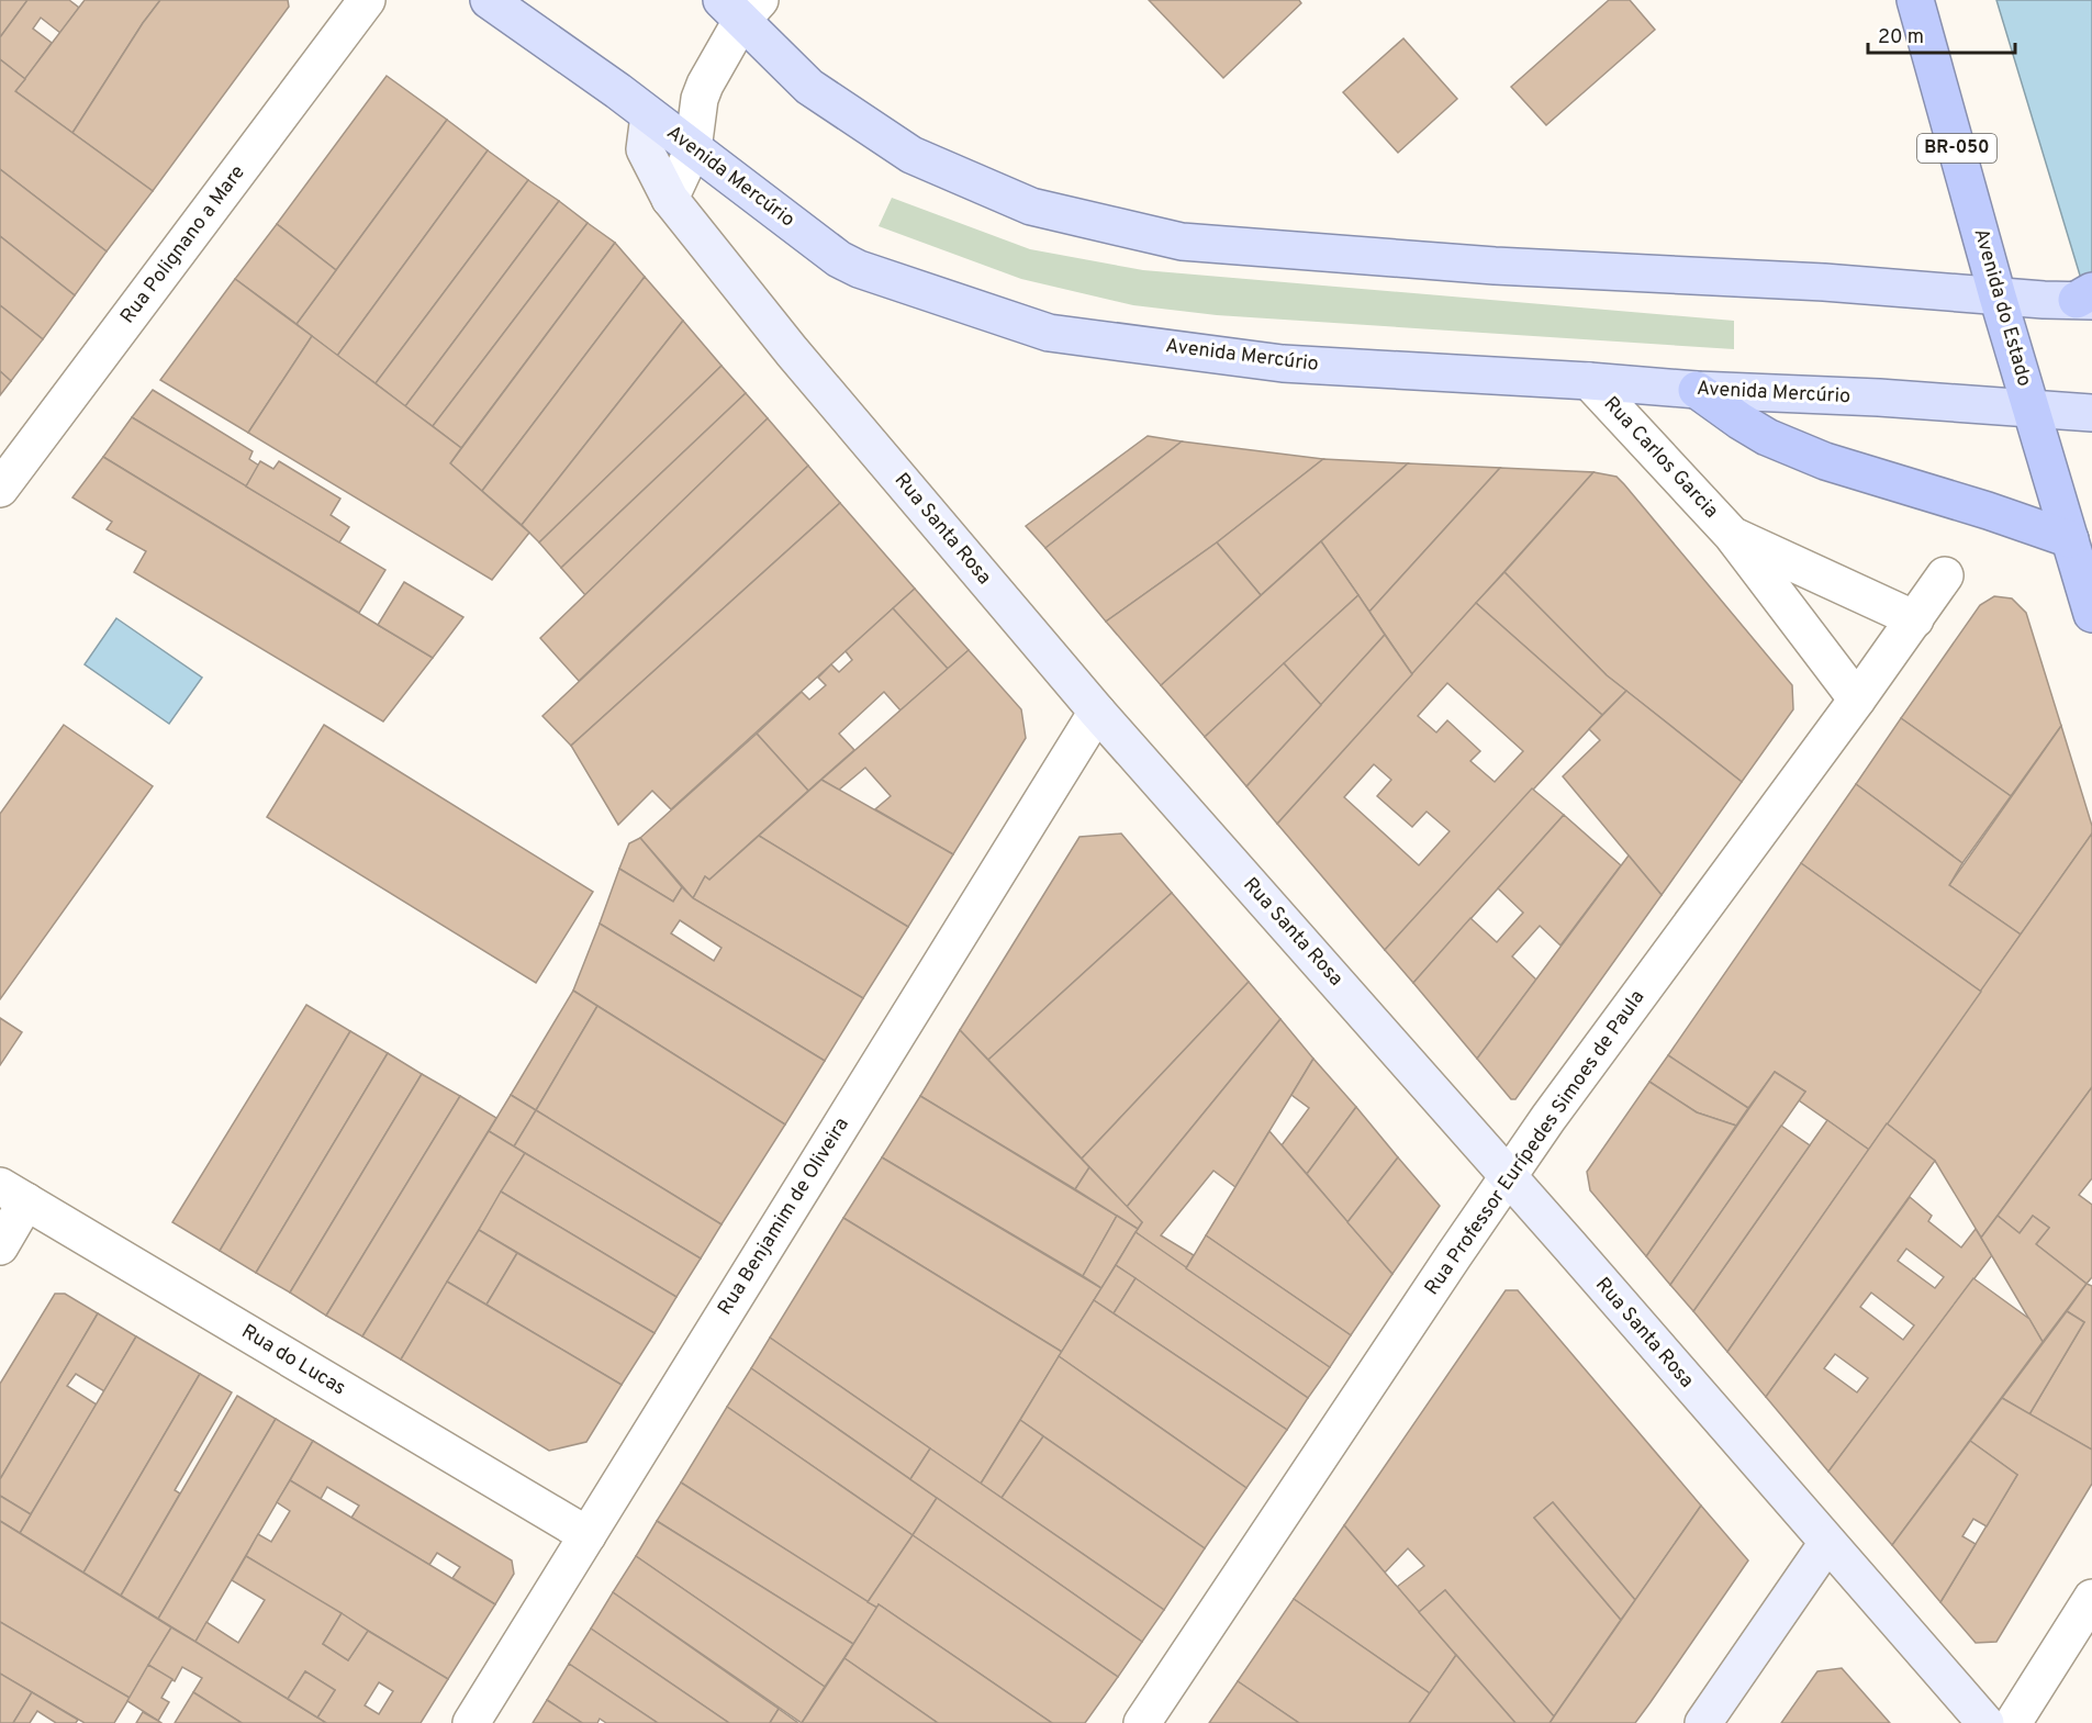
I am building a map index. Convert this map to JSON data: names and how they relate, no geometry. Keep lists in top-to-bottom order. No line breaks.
{"streets":{"highway":["BR-050","Avenida do Estado"],"main road":["Avenida Mercúrio","Rua Santa Rosa"],"street":["Rua Polignano a Mare","Rua Carlos Garcia","Rua Professor Eurípedes Simoes de Paula","Rua Benjamim de Oliveira","Rua do Lucas"]},"crossings":[["Avenida Mercúrio","Avenida do Estado"],["Avenida Mercúrio","Rua Carlos Garcia"],["Avenida Mercúrio","Rua Santa Rosa"],["Rua Carlos Garcia","Rua Professor Eurípedes Simoes de Paula"],["Rua Santa Rosa","Rua Professor Eurípedes Simoes de Paula"],["Rua Santa Rosa","Rua Benjamim de Oliveira"],["Rua Benjamim de Oliveira","Rua do Lucas"]],"scale_bar":"20 m"}
